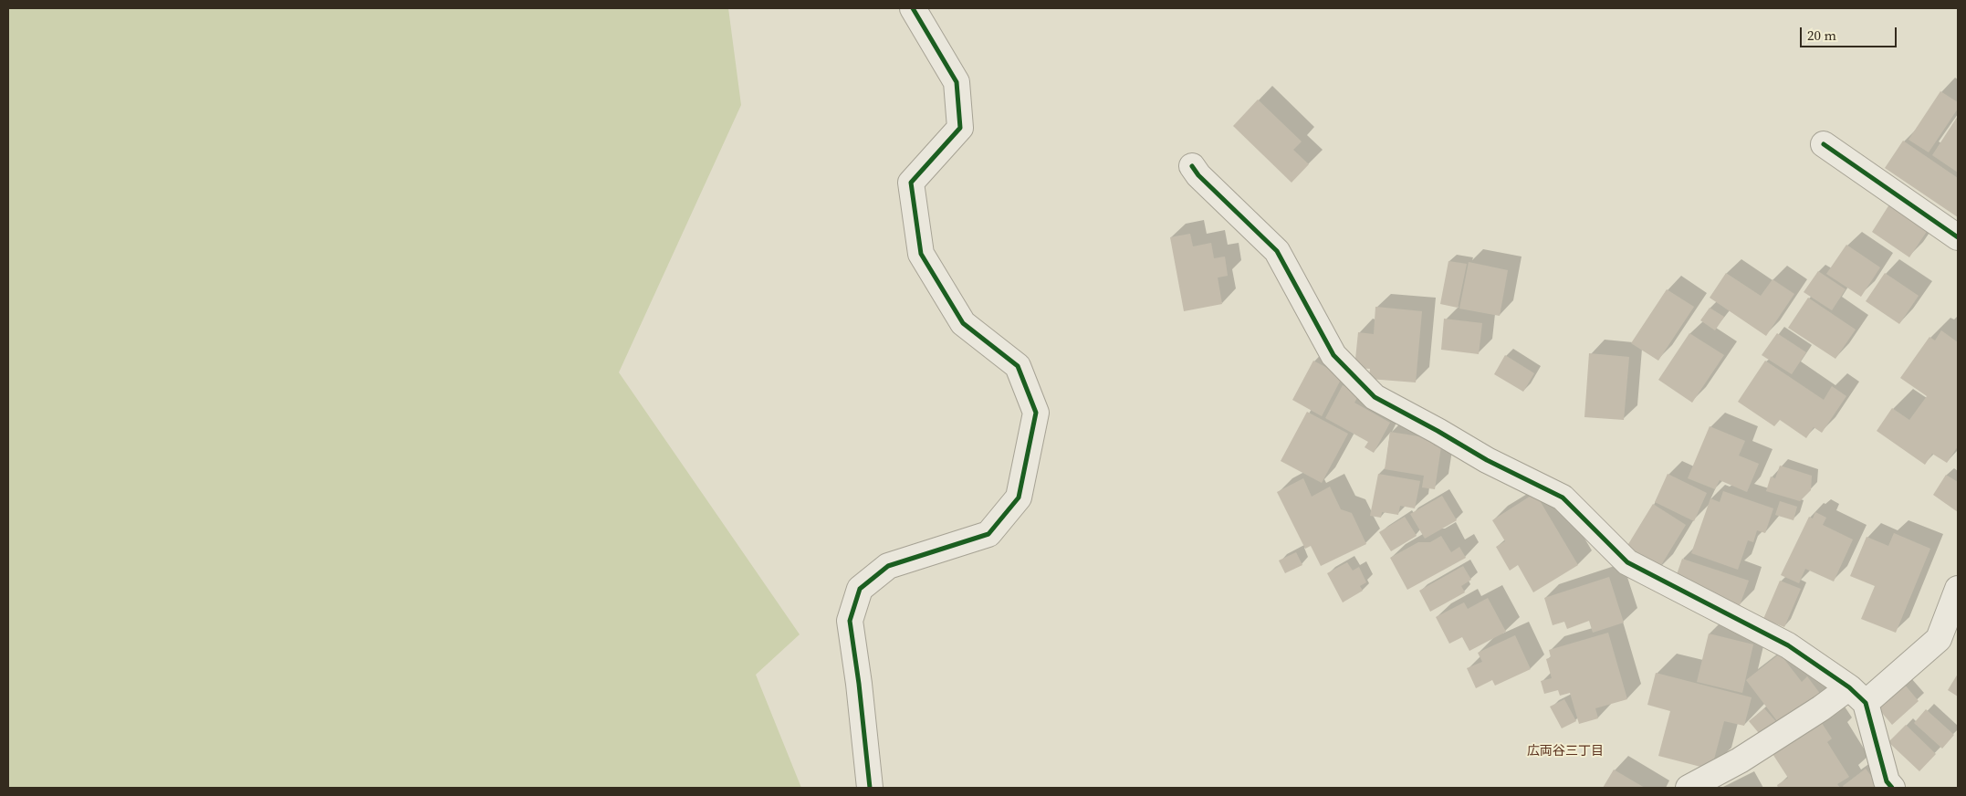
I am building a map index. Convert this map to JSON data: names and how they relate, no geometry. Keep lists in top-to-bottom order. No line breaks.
{"districts":["広両谷三丁目"],"scale_bar":"20 m"}
